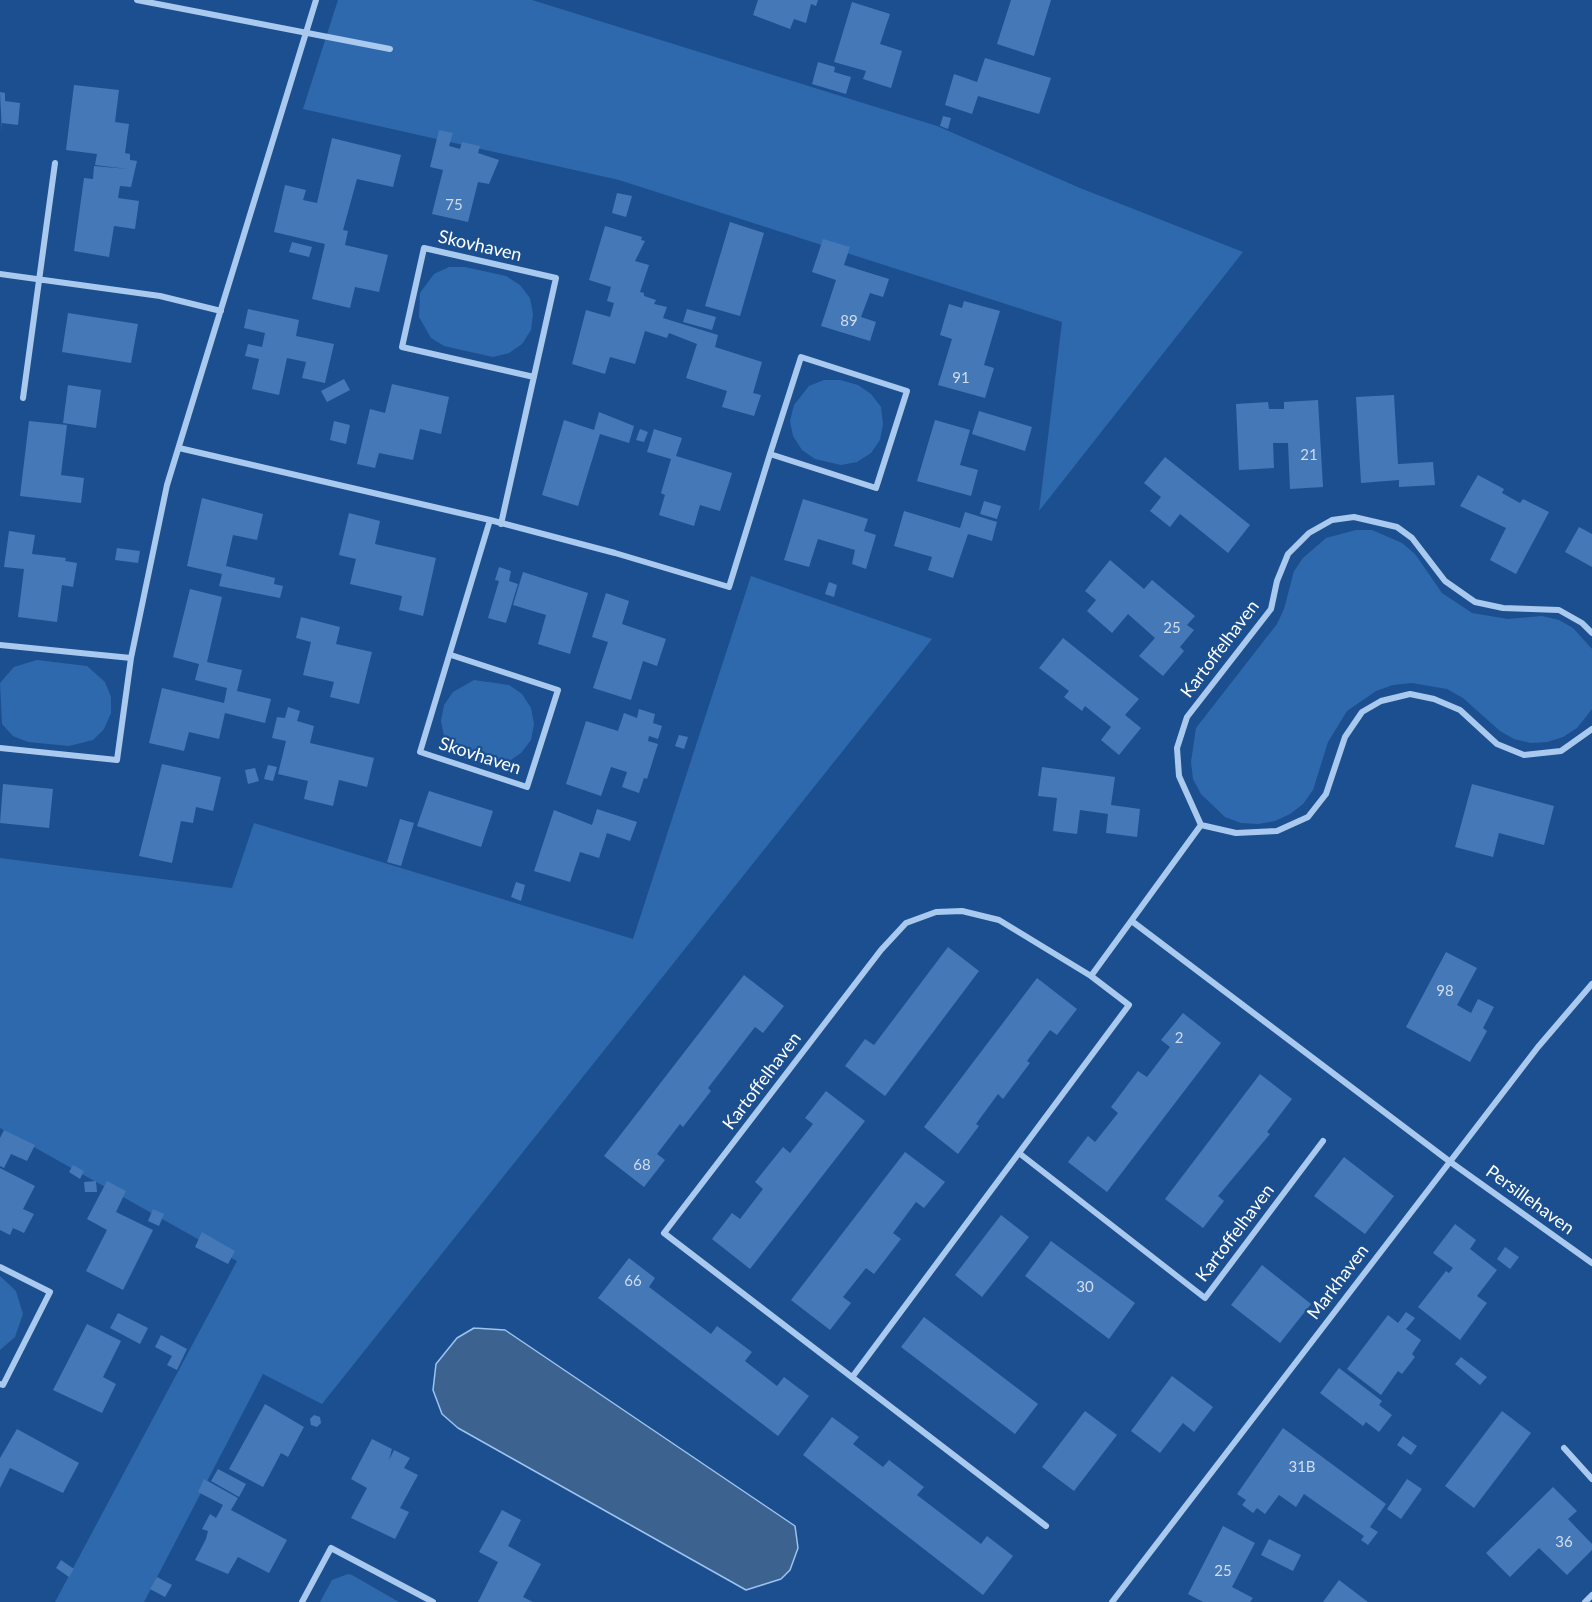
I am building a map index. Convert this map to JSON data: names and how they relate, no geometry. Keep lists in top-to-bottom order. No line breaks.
{"streets":{"street":["Skovhaven","Kartoffelhaven","Persillehaven","Markhaven"]},"crossings":[["Persillehaven","Markhaven"]],"house_numbers":["75","89","91","21","25","98","2","68","66","30","31B","36","25"]}
